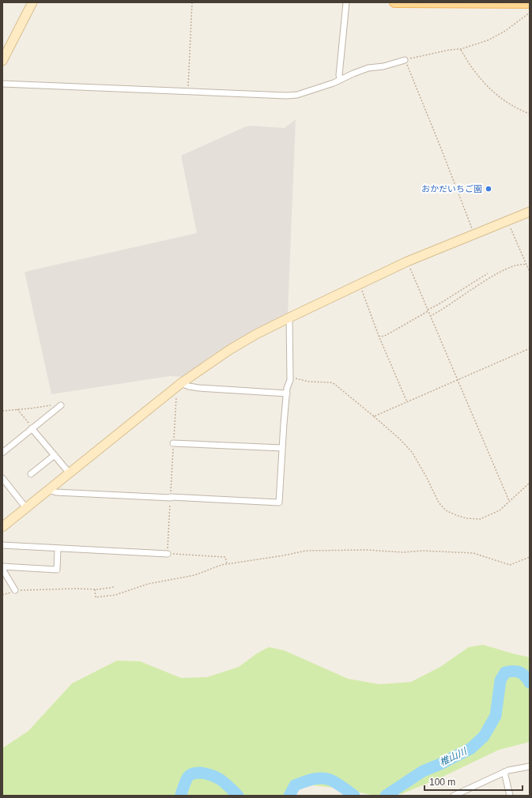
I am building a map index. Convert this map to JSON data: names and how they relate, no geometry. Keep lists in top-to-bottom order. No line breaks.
{"water":["椎山川"],"places":["おかだいちご園"],"scale_bar":"100 m"}
